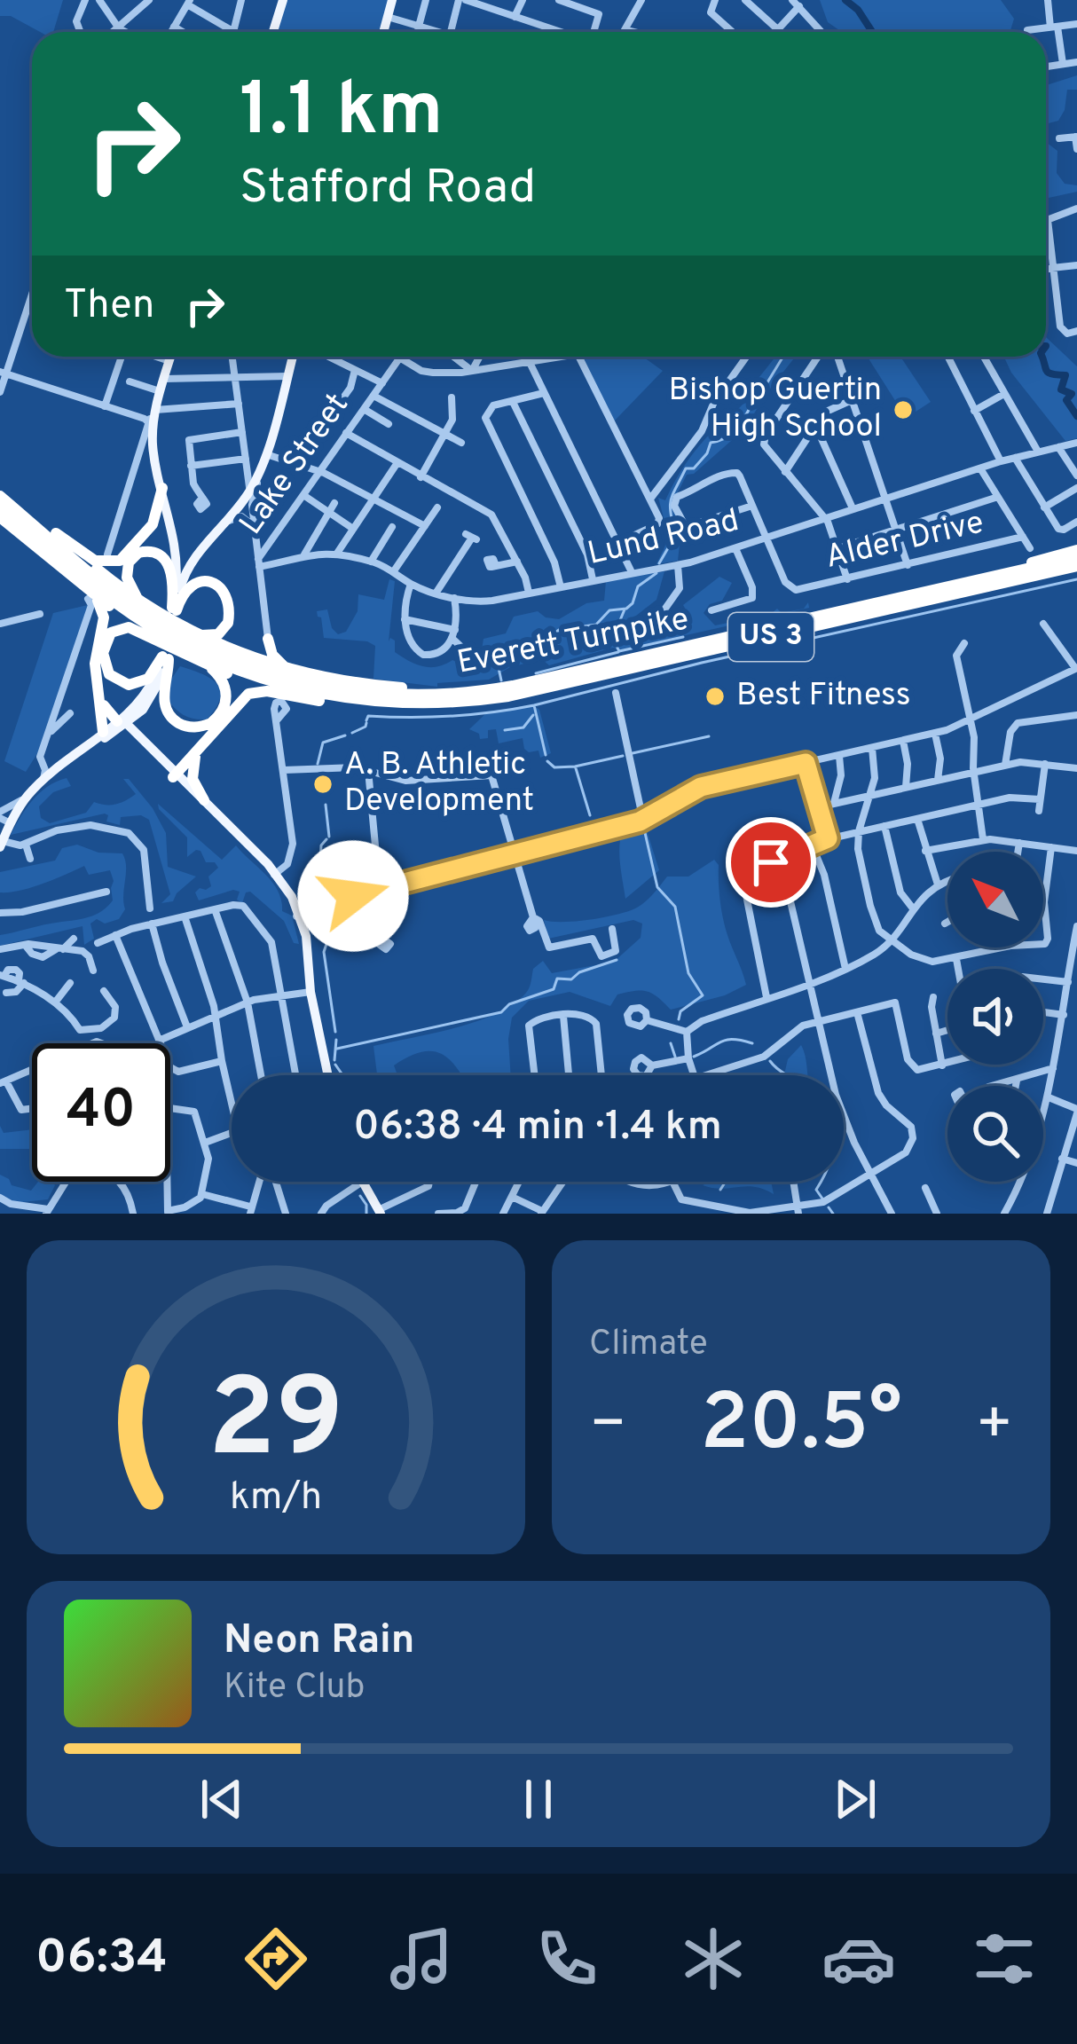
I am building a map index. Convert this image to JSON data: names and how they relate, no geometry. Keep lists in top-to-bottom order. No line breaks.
{"streets":{"highway":["US 3","Everett Turnpike"],"street":["Lake Street","Lund Road","Alder Drive"]},"crossings":[["Lake Street","Lund Road"],["Lund Road","Alder Drive"]],"places":["Bishop Guertin High School","Best Fitness","A. B. Athletic Development"],"north":"top left","page":{"turn":["1.1 km","Stafford Road"],"then":"Then","limit":"40","trip":"06:38 · 4 min · 1.4 km","tile":"Climate","heat":["−","20.5°","+"],"song":["Neon Rain","Kite Club"],"tabs":"06:34","gauge":["29","km/h"]}}
